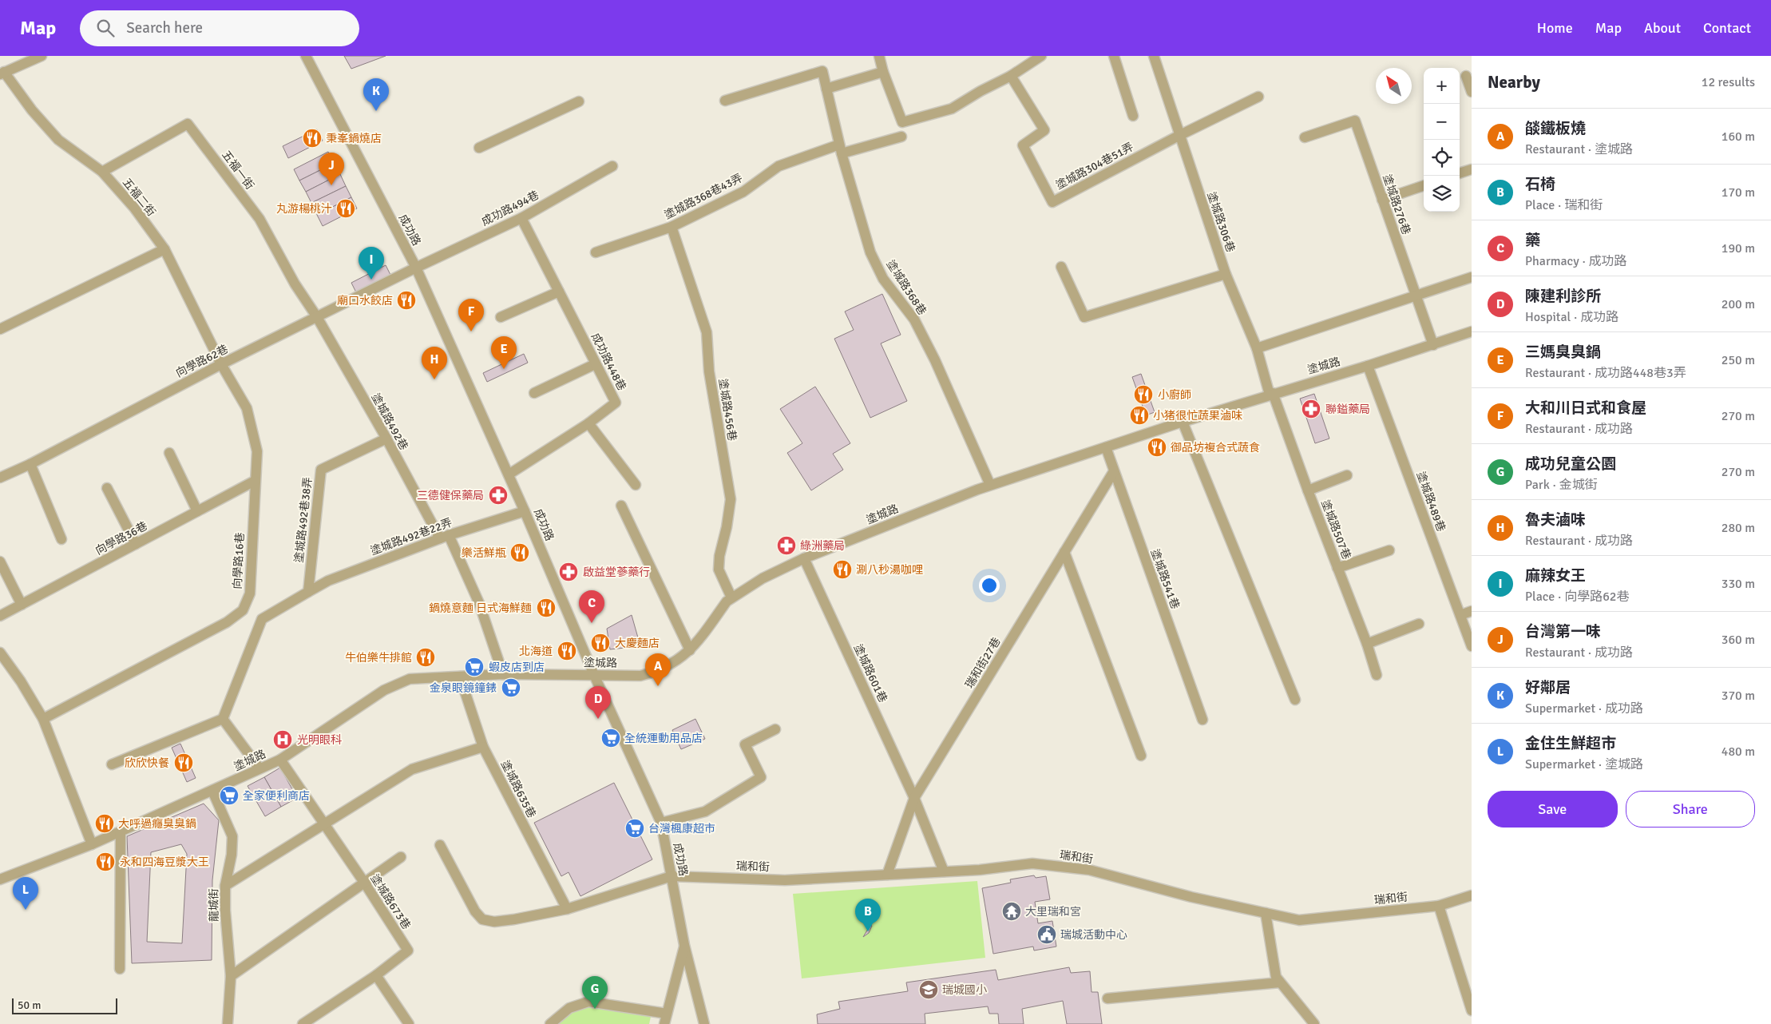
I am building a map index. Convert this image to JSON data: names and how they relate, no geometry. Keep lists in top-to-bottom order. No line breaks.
{"streets":{"street":["塗城路304巷51弄","五福一街","塗城路368巷43弄","五福二街","塗城路276巷","成功路494巷","塗城路306巷","成功路","塗城路368巷","向學路62巷","成功路448巷","塗城路","塗城路456巷","塗城路492巷","塗城路489巷","塗城路492巷38弄","塗城路507巷","塗城路492巷22弄","向學路36巷","向學路16巷","塗城路541巷","瑞和街27巷","塗城路601巷","塗城路635巷","瑞和街","塗城路673巷","龍城街"]},"crossings":[["塗城路304巷51弄","塗城路306巷"],["五福一街","五福二街"],["五福一街","向學路62巷"],["五福一街","塗城路492巷"],["塗城路368巷43弄","塗城路368巷"],["塗城路368巷43弄","塗城路456巷"],["五福二街","向學路62巷"],["五福二街","向學路16巷"],["塗城路276巷","塗城路"],["成功路494巷","成功路"],["成功路494巷","向學路62巷"],["成功路494巷","成功路448巷"],["塗城路306巷","塗城路"],["塗城路306巷","塗城路507巷"],["成功路","向學路62巷"],["成功路","成功路448巷"],["成功路","塗城路"],["成功路","塗城路492巷22弄"],["成功路","瑞和街"],["塗城路368巷","塗城路"],["向學路62巷","塗城路492巷"],["向學路62巷","向學路16巷"],["塗城路","塗城路456巷"],["塗城路","塗城路492巷"],["塗城路","塗城路489巷"],["塗城路","塗城路507巷"],["塗城路","塗城路541巷"],["塗城路","塗城路601巷"],["塗城路","塗城路635巷"],["塗城路","塗城路673巷"],["塗城路","龍城街"],["塗城路492巷","塗城路492巷38弄"],["塗城路492巷","塗城路492巷22弄"],["塗城路492巷38弄","塗城路492巷22弄"],["向學路36巷","向學路16巷"],["塗城路541巷","瑞和街27巷"],["瑞和街27巷","塗城路601巷"],["瑞和街27巷","瑞和街"],["塗城路601巷","瑞和街"],["塗城路635巷","瑞和街"]],"places":{"restaurant":["秉峯鍋燒店","丸游楊桃汁","廟口水餃店","小廚師","小猪很忙蔬果滷味","御品坊複合式蔬食","樂活鮮瓶","涮八秒湯咖哩","鍋燒意麵 日式海鮮麵","大慶麵店","北海道","牛伯樂牛排館","欣欣快餐","大呼過癮臭臭鍋","永和四海豆漿大王"],"pharmacy":["聯鎰藥局","三德健保藥局","綠洲藥局","啟益堂蔘藥行"],"supermarket":["蝦皮店到店","金泉眼鏡鐘錶","全統運動用品店","全家便利商店","台灣楓康超市"],"hospital":["光明眼科"],"temple":["大里瑞和宮"],"public building":["瑞城活動中心"],"school or university":["瑞城國小"]},"scale_bar":"50 m","north":"top left","page":{"header":"Map","search":"Search here","nav":["Home","Map","About","Contact"],"heading":["Nearby","12 results"],"map_buttons":["+","−"],"pins":["K","J","I","F","E","H","C","A","D","L","B","G"],"list":[{"mark":"A","name":"燄鐵板燒","note":"Restaurant · 塗城路","value":"160 m"},{"mark":"B","name":"石椅","note":"Place · 瑞和街","value":"170 m"},{"mark":"C","name":"藥","note":"Pharmacy · 成功路","value":"190 m"},{"mark":"D","name":"陳建利診所","note":"Hospital · 成功路","value":"200 m"},{"mark":"E","name":"三媽臭臭鍋","note":"Restaurant · 成功路448巷3弄","value":"250 m"},{"mark":"F","name":"大和川日式和食屋","note":"Restaurant · 成功路","value":"270 m"},{"mark":"G","name":"成功兒童公園","note":"Park · 金城街","value":"270 m"},{"mark":"H","name":"魯夫滷味","note":"Restaurant · 成功路","value":"280 m"},{"mark":"I","name":"麻辣女王","note":"Place · 向學路62巷","value":"330 m"},{"mark":"J","name":"台灣第一味","note":"Restaurant · 成功路","value":"360 m"},{"mark":"K","name":"好鄰居","note":"Supermarket · 成功路","value":"370 m"},{"mark":"L","name":"金住生鮮超市","note":"Supermarket · 塗城路","value":"480 m"}],"buttons":["Save","Share"],"scale":"50 m"}}
